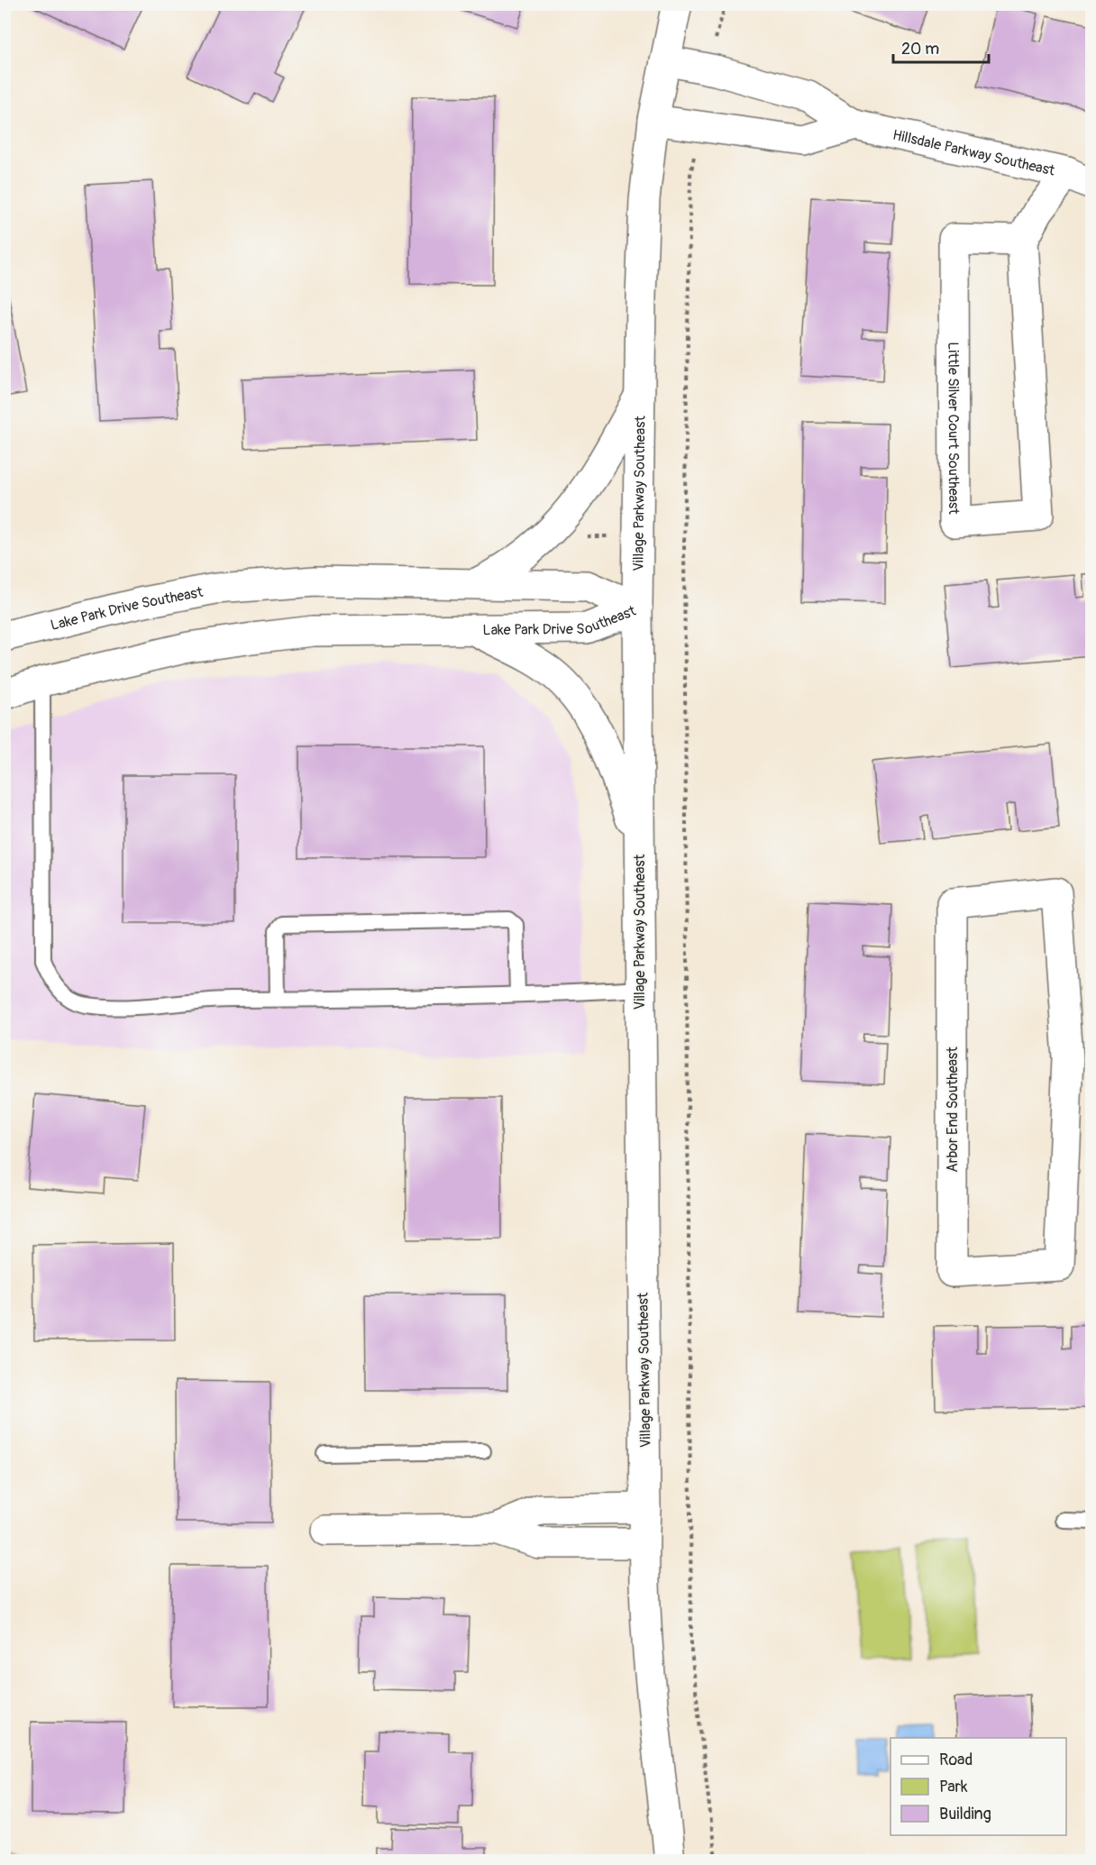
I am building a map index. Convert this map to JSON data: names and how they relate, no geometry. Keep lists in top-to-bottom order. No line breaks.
{"streets":{"street":["Hillsdale Parkway Southeast","Little Silver Court Southeast","Village Parkway Southeast","Lake Park Drive Southeast","Arbor End Southeast"]},"crossings":[["Hillsdale Parkway Southeast","Village Parkway Southeast"],["Village Parkway Southeast","Lake Park Drive Southeast"]],"legend":["Road","Park","Building"],"scale_bar":"20 m"}
